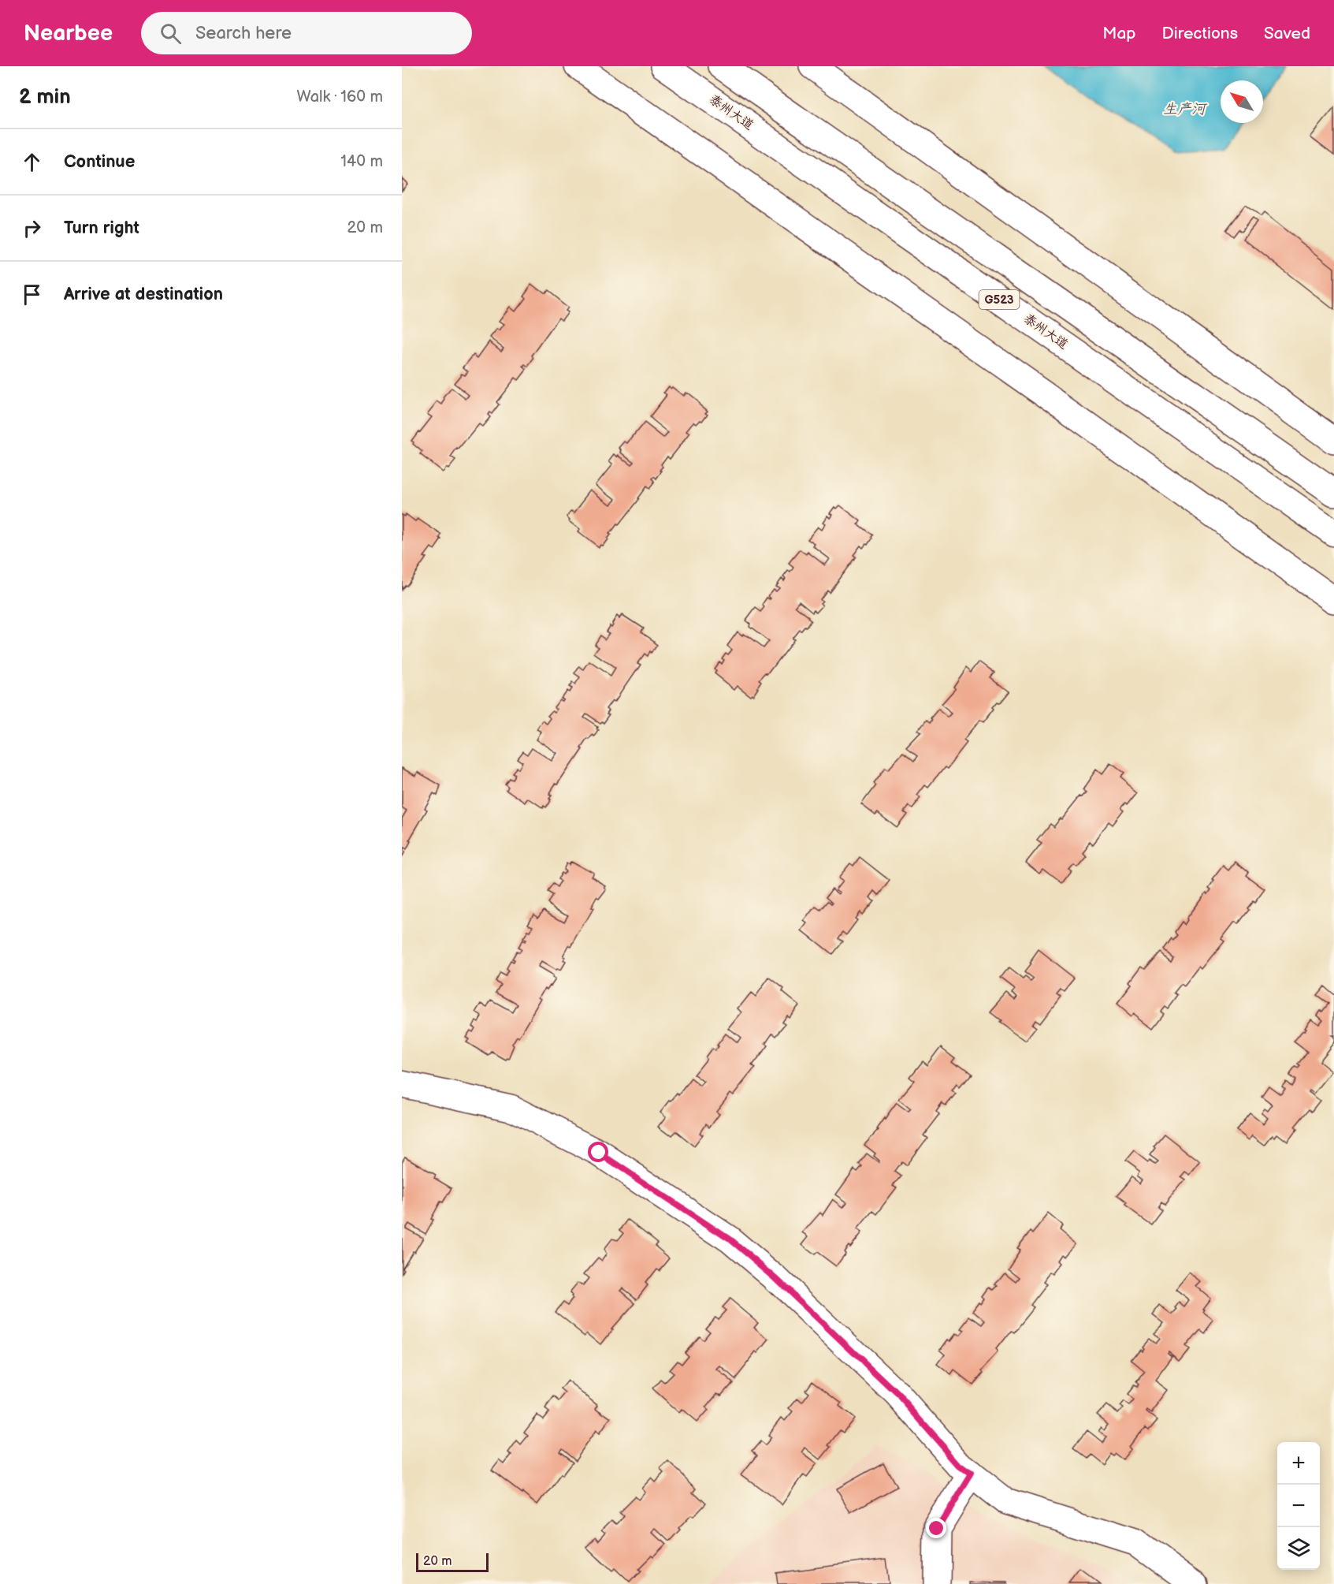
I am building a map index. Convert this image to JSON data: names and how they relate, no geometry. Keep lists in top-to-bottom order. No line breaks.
{"streets":{"main road":["泰州大道","G523"]},"water":["生产河"],"scale_bar":"20 m","north":"top left","page":{"header":"Nearbee","search":"Search here","nav":["Map","Directions","Saved"],"heading":["2 min","Walk · 160 m"],"list":[["Continue","140 m"],["Turn right","20 m"],"Arrive at destination"],"map_buttons":["+","−"],"scale":"20 m"}}
